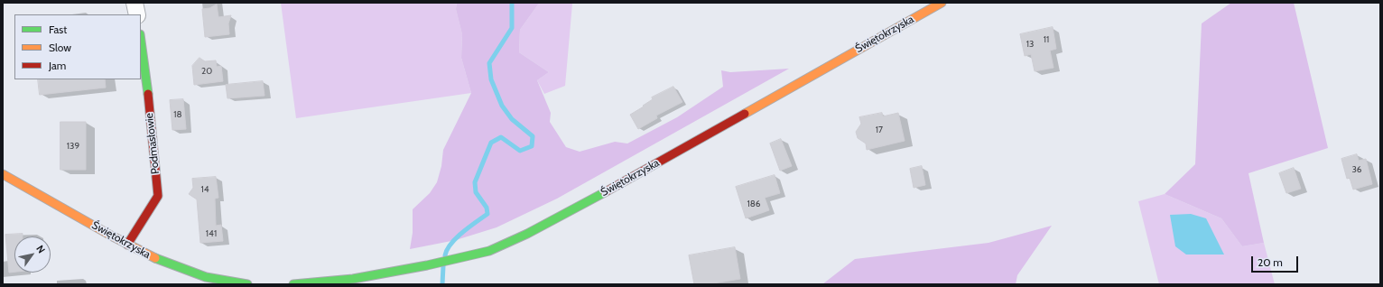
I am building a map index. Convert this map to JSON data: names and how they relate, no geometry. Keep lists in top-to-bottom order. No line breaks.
{"streets":{"street":["Świętokrzyska","Podmasłowie"]},"crossings":[["Świętokrzyska","Podmasłowie"]],"house_numbers":["11","13","20","18","17","139","36","14","186","141"],"legend":["Fast","Slow","Jam"],"scale_bar":"20 m","north":"top right"}
